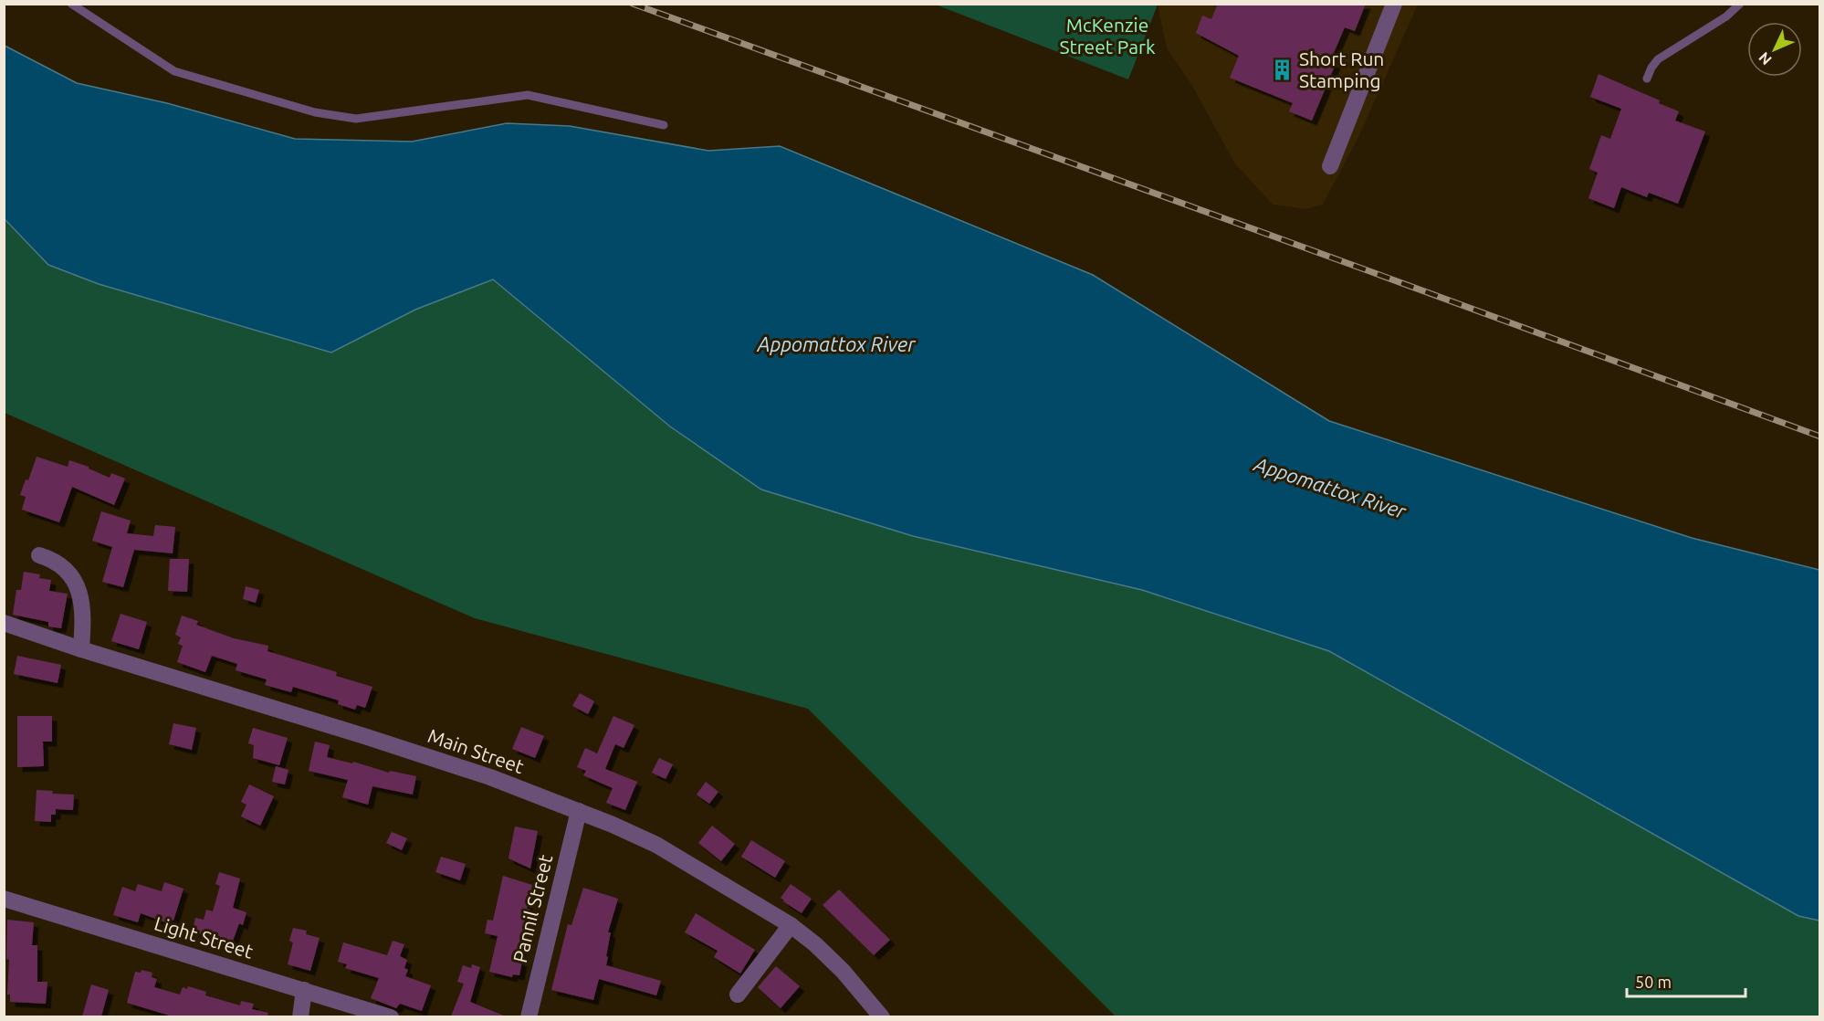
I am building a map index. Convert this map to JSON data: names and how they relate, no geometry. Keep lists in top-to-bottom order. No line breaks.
{"streets":{"street":["Main Street","Pannil Street","Light Street"]},"crossings":[["Main Street","Pannil Street"]],"water":["Appomattox River"],"parks":["McKenzie Street Park"],"places":{"building":["Short Run Stamping"]},"scale_bar":"50 m","north":"bottom left"}
